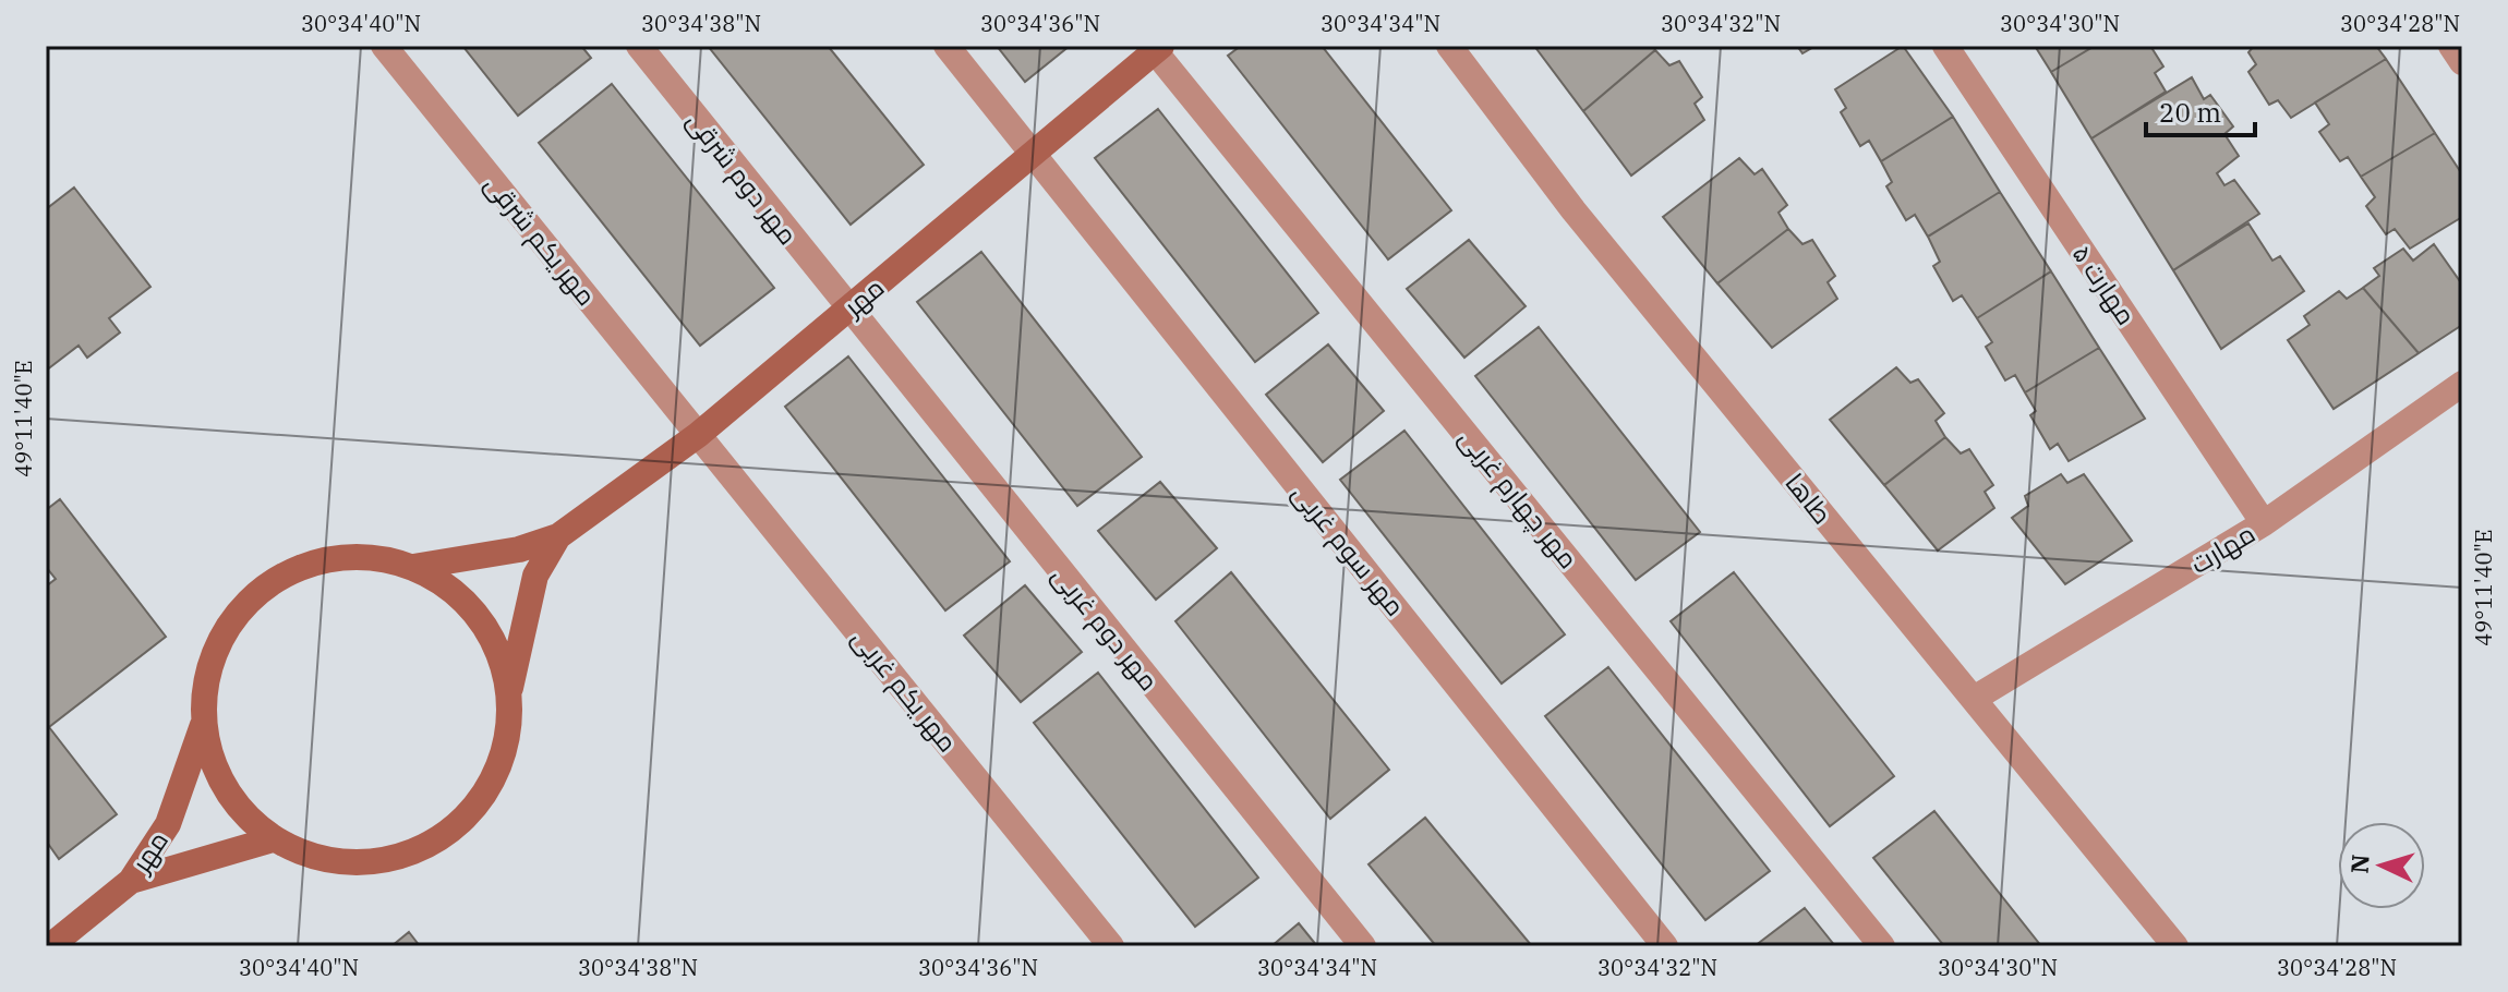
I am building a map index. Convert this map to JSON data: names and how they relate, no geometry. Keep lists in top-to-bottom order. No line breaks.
{"streets":{"street":["مهر دوم شرقی","مهر یکم شرقی","مهارت ۵","مهر","مهر چهارم غربی","طاها","مهارت","مهر سوم غربی","مهر دوم غربی","مهر یکم غربی"]},"crossings":[["مهر دوم شرقی","مهر"],["مهر دوم شرقی","مهر دوم غربی"],["مهر یکم شرقی","مهر"],["مهر یکم شرقی","مهر یکم غربی"],["مهارت ۵","مهارت"],["مهر","مهر چهارم غربی"],["مهر","مهر سوم غربی"],["مهر","مهر دوم غربی"],["مهر","مهر یکم غربی"],["طاها","مهارت"]],"scale_bar":"20 m","north":"left","coordinates":["30°34'40\"N","30°34'38\"N","30°34'36\"N","30°34'34\"N","30°34'32\"N","30°34'30\"N","30°34'28\"N","49°11'40\"E"]}
